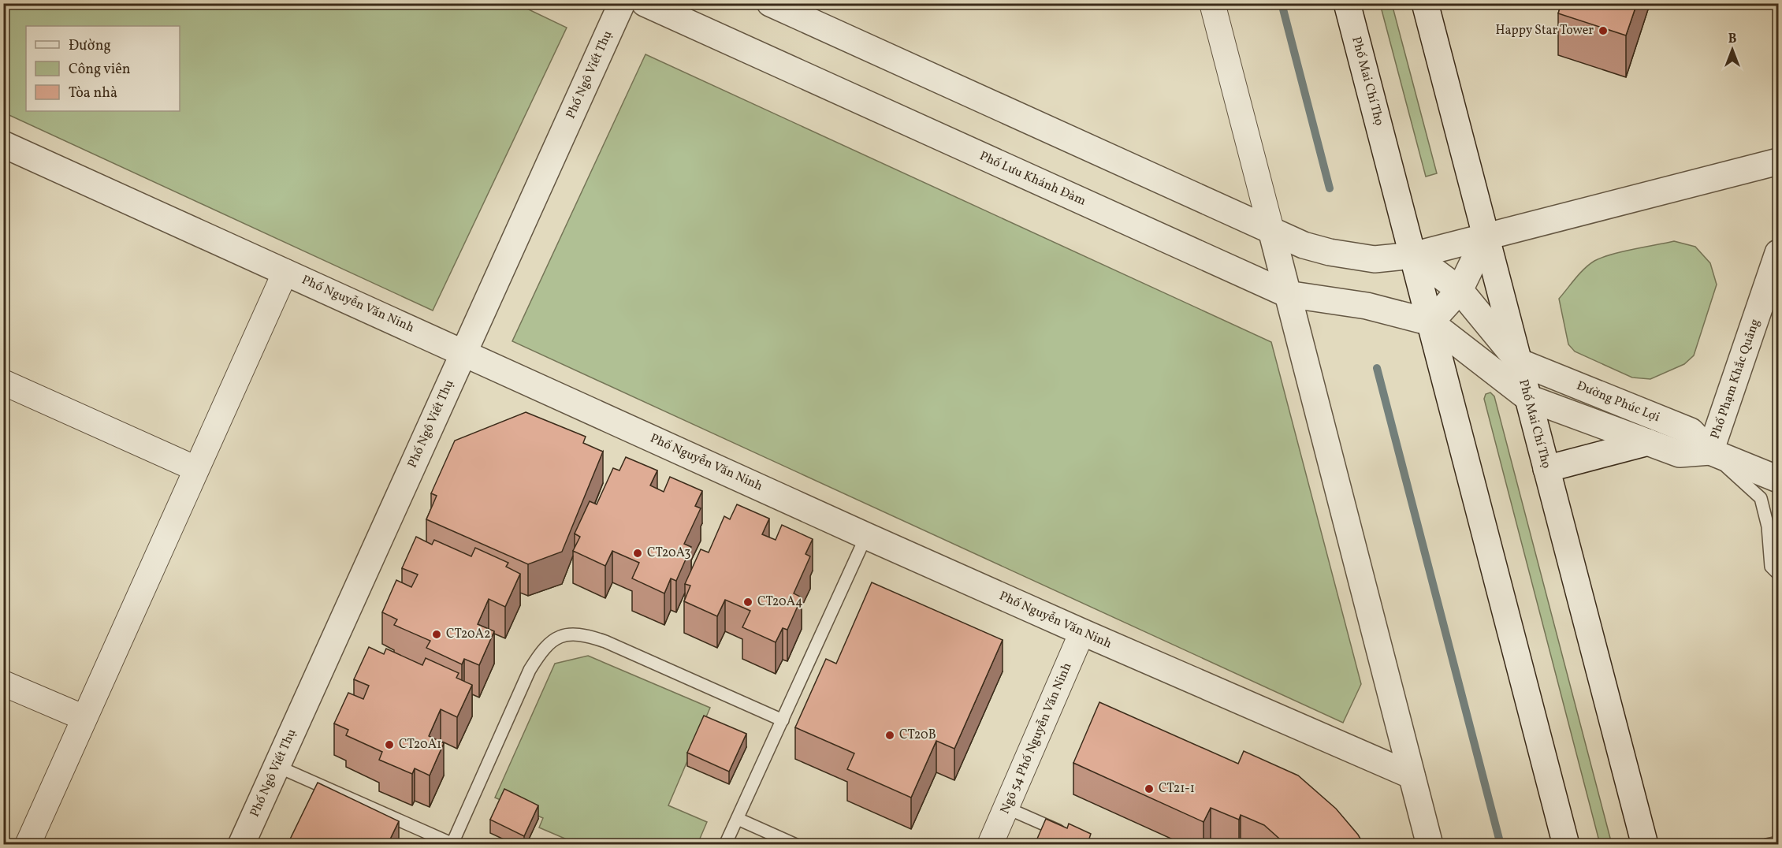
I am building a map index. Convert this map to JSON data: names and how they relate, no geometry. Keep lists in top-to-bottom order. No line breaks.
{"streets":{"street":["Phố Ngô Viết Thụ","Phố Mai Chí Thọ","Phố Lưu Khánh Đàm","Phố Nguyễn Văn Ninh","Phố Phạm Khắc Quảng","Đường Phúc Lợi","Ngõ 54 Phố Nguyễn Văn Ninh"]},"crossings":[["Phố Ngô Viết Thụ","Phố Nguyễn Văn Ninh"],["Phố Mai Chí Thọ","Phố Lưu Khánh Đàm"],["Phố Mai Chí Thọ","Đường Phúc Lợi"],["Phố Lưu Khánh Đàm","Đường Phúc Lợi"],["Phố Nguyễn Văn Ninh","Ngõ 54 Phố Nguyễn Văn Ninh"],["Phố Phạm Khắc Quảng","Đường Phúc Lợi"]],"places":["Happy Star Tower","CT20A3","CT20A4","CT20A2","CT20B","CT20A1","CT21-1"],"legend":["Đường","Công viên","Tòa nhà"],"north":"top"}
